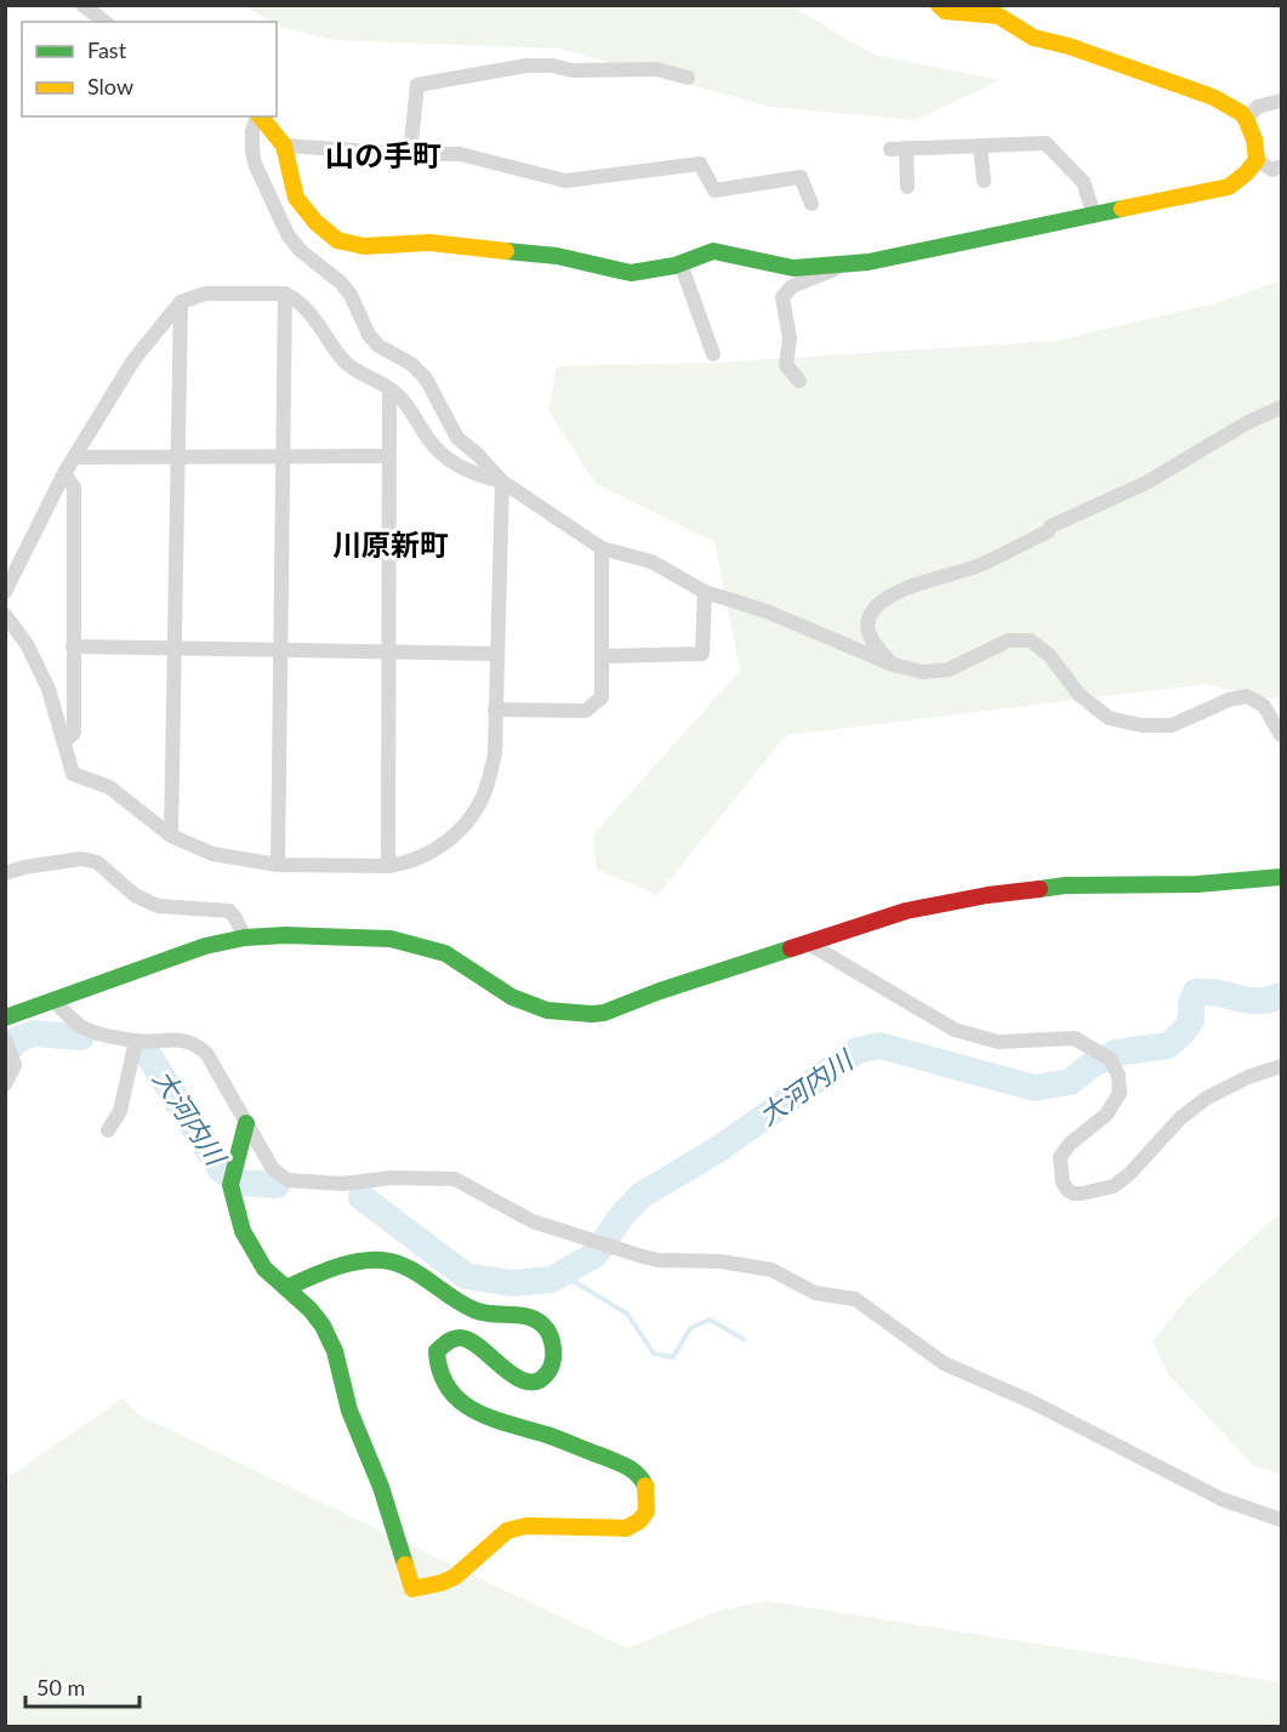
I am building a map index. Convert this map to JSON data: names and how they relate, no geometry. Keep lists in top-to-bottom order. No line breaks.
{"districts":["山の手町","川原新町"],"water":["大河内川"],"legend":["Fast","Slow"],"scale_bar":"50 m"}
